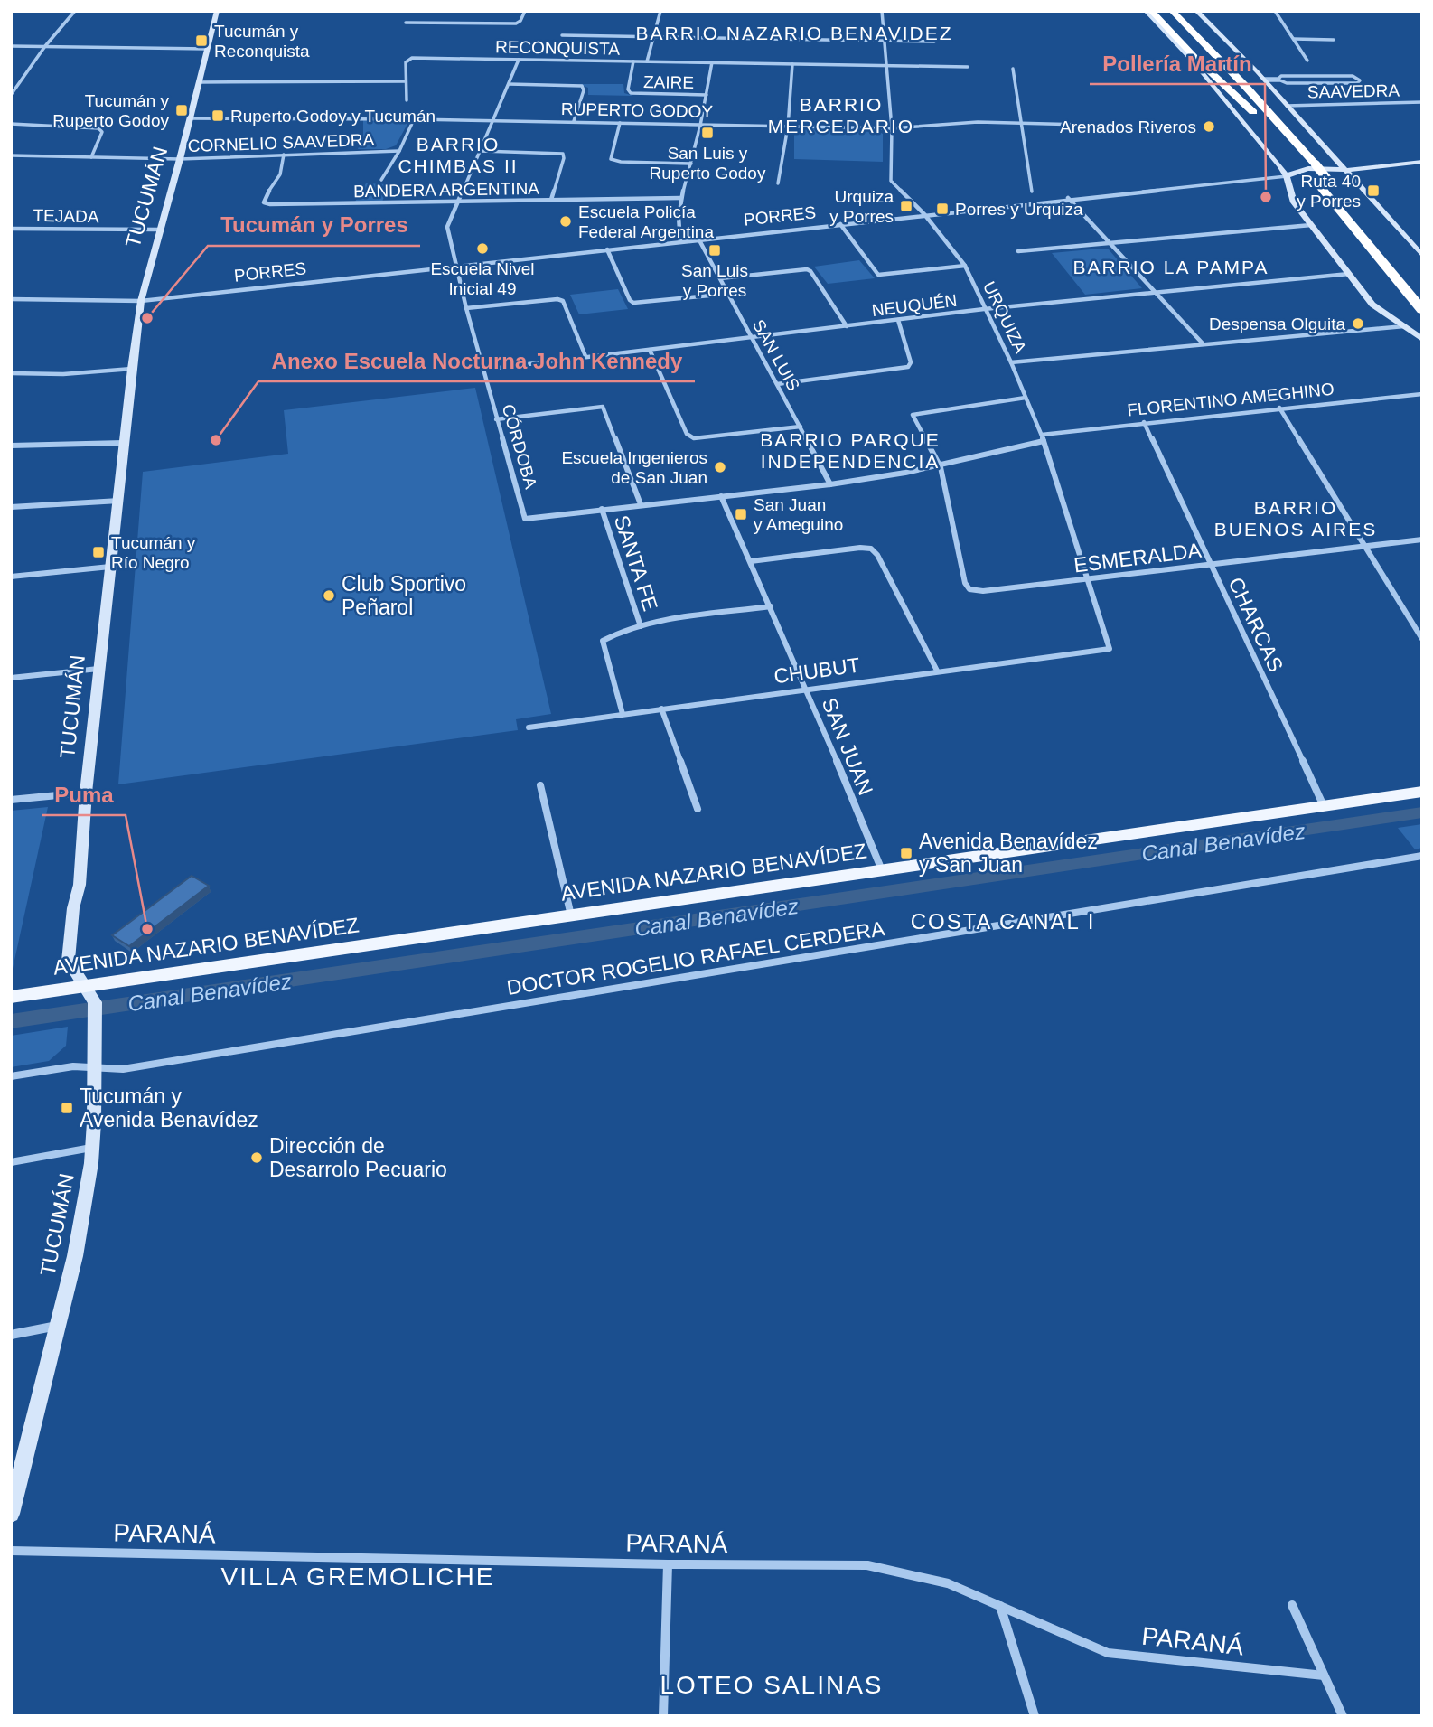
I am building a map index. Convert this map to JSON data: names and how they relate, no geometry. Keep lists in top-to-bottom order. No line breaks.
{"streets":{"main road":["AVENIDA NAZARIO BENAVÍDEZ"],"street":["RECONQUISTA","ZAIRE","SAAVEDRA","RUPERTO GODOY","CORNELIO SAAVEDRA","BANDERA ARGENTINA","TUCUMÁN","TEJADA","PORRES","NEUQUÉN","URQUIZA","SAN LUIS","FLORENTINO AMEGHINO","CÓRDOBA","ESMERALDA","SANTA FE","CHARCAS","CHUBUT","SAN JUAN","DOCTOR ROGELIO RAFAEL CERDERA","PARANÁ"]},"crossings":[["RECONQUISTA","ZAIRE"],["RECONQUISTA","URQUIZA"],["RECONQUISTA","CÓRDOBA"],["RUPERTO GODOY","TUCUMÁN"],["RUPERTO GODOY","URQUIZA"],["RUPERTO GODOY","CÓRDOBA"],["CORNELIO SAAVEDRA","BANDERA ARGENTINA"],["CORNELIO SAAVEDRA","TUCUMÁN"],["BANDERA ARGENTINA","CÓRDOBA"],["TUCUMÁN","TEJADA"],["TUCUMÁN","PORRES"],["TUCUMÁN","AVENIDA NAZARIO BENAVÍDEZ"],["TUCUMÁN","DOCTOR ROGELIO RAFAEL CERDERA"],["PORRES","URQUIZA"],["PORRES","SAN LUIS"],["PORRES","CÓRDOBA"],["NEUQUÉN","URQUIZA"],["NEUQUÉN","SAN LUIS"],["NEUQUÉN","CÓRDOBA"],["URQUIZA","FLORENTINO AMEGHINO"],["URQUIZA","ESMERALDA"],["URQUIZA","CHUBUT"],["SAN LUIS","FLORENTINO AMEGHINO"],["FLORENTINO AMEGHINO","CÓRDOBA"],["FLORENTINO AMEGHINO","ESMERALDA"],["FLORENTINO AMEGHINO","SANTA FE"],["FLORENTINO AMEGHINO","CHARCAS"],["FLORENTINO AMEGHINO","SAN JUAN"],["CÓRDOBA","SANTA FE"],["ESMERALDA","CHARCAS"],["CHARCAS","AVENIDA NAZARIO BENAVÍDEZ"],["CHUBUT","SAN JUAN"],["SAN JUAN","AVENIDA NAZARIO BENAVÍDEZ"]],"districts":["BARRIO NAZARIO BENAVIDEZ","BARRIO MERCEDARIO","BARRIO CHIMBAS II","BARRIO LA PAMPA","BARRIO PARQUE INDEPENDENCIA","BARRIO BUENOS AIRES","COSTA CANAL I","VILLA GREMOLICHE","LOTEO SALINAS"],"water":["Canal Benavídez"],"places":{"transit":["Tucumán y Reconquista","Tucumán y Ruperto Godoy","Ruperto Godoy y Tucumán","San Luis y Ruperto Godoy","Ruta 40 y Porres","Urquiza y Porres","Porres y Urquiza","San Luis y Porres","San Juan y Ameguino","Tucumán y Río Negro","Avenida Benavídez y San Juan","Tucumán y Avenida Benavídez"],"other":["Arenados Riveros","Pollería Martín","Escuela Policía Federal Argentina","Escuela Nivel Inicial 49","Tucumán y Porres","Despensa Olguita","Anexo Escuela Nocturna John Kennedy","Escuela Ingenieros de San Juan","Club Sportivo Peñarol","Puma","Dirección de Desarrolo Pecuario"]}}
